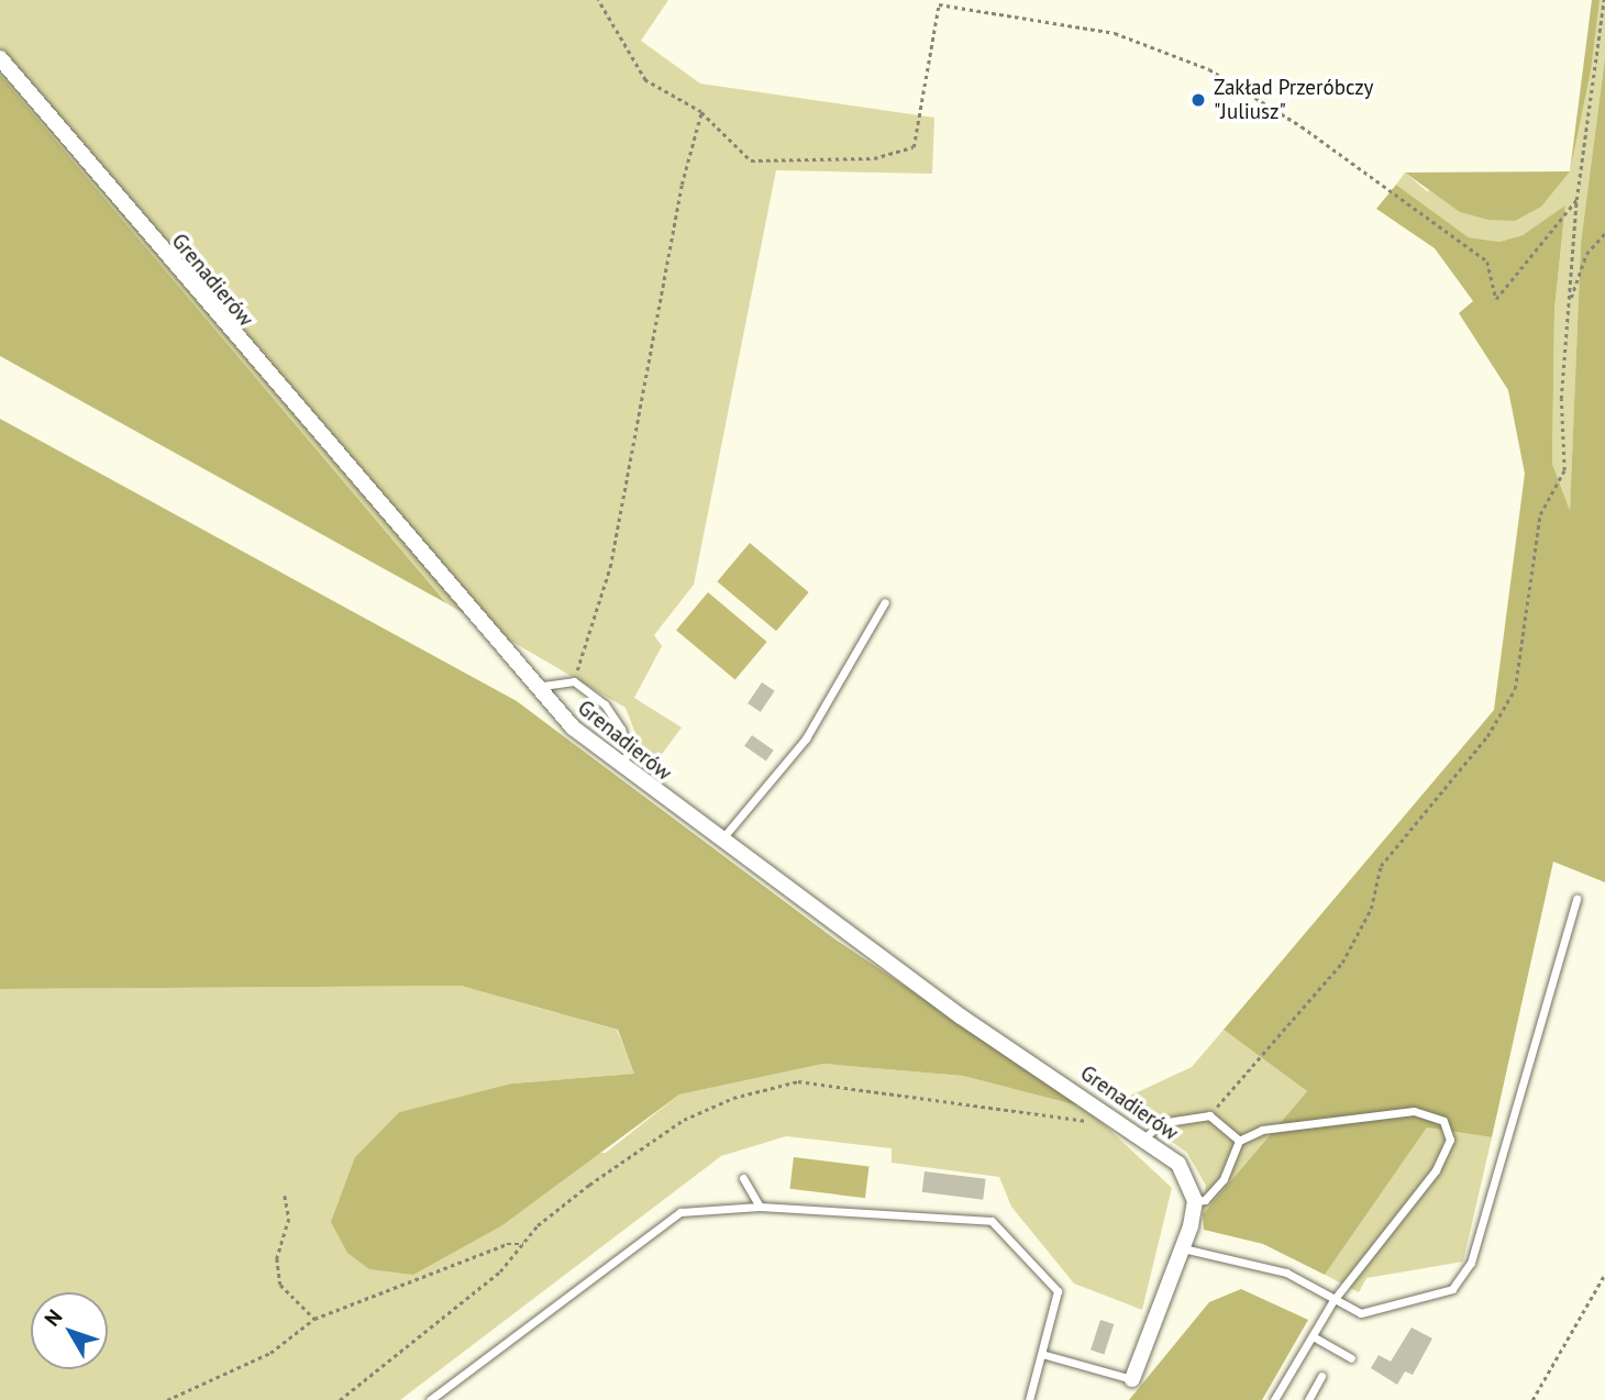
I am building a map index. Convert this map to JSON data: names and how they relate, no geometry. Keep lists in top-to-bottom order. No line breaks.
{"streets":{"street":["Grenadierów"]},"places":["Zakład Przeróbczy \"Juliusz\""],"north":"top left"}
